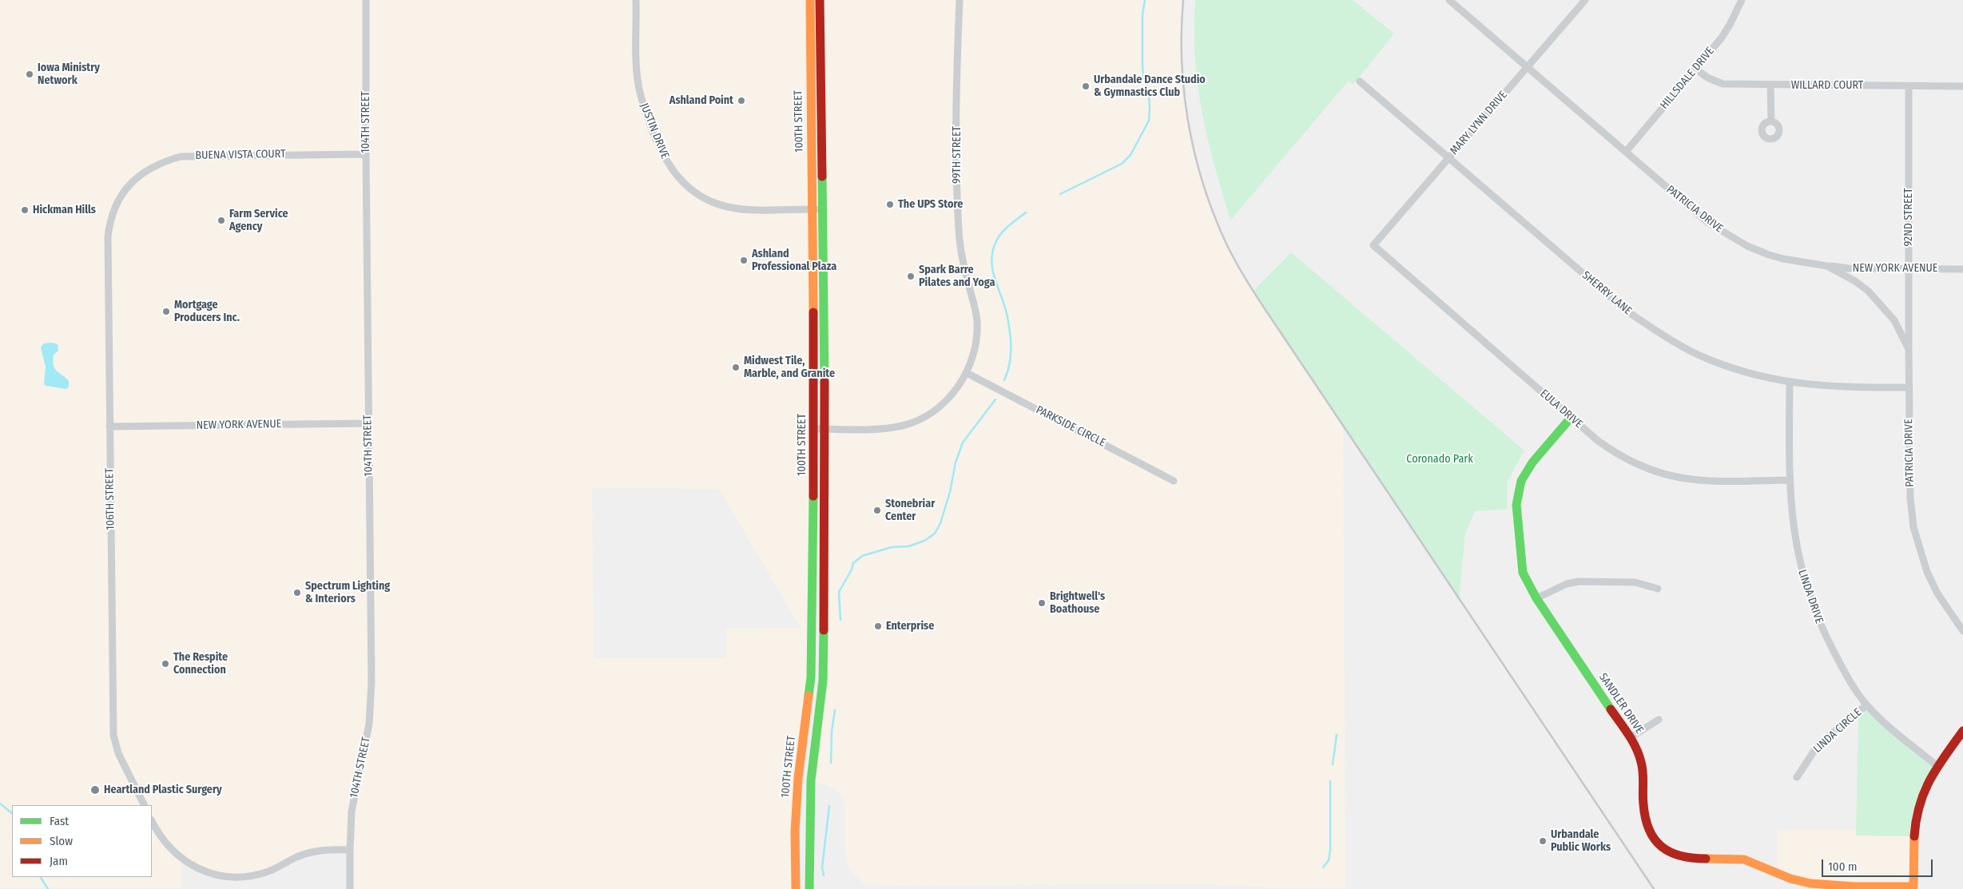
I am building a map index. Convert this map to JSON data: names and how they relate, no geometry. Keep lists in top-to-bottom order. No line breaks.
{"streets":{"main road":["100TH STREET","SANDLER DRIVE"],"street":["HILLSDALE DRIVE","WILLARD COURT","104TH STREET","MARY LYNN DRIVE","JUSTIN DRIVE","BUENA VISTA COURT","99TH STREET","PATRICIA DRIVE","92ND STREET","NEW YORK AVENUE","SHERRY LANE","EULA DRIVE","PARKSIDE CIRCLE","106TH STREET","LINDA DRIVE","LINDA CIRCLE"]},"crossings":[["HILLSDALE DRIVE","WILLARD COURT"],["HILLSDALE DRIVE","PATRICIA DRIVE"],["WILLARD COURT","92ND STREET"],["100TH STREET","JUSTIN DRIVE"],["100TH STREET","99TH STREET"],["104TH STREET","BUENA VISTA COURT"],["104TH STREET","NEW YORK AVENUE"],["MARY LYNN DRIVE","PATRICIA DRIVE"],["MARY LYNN DRIVE","SHERRY LANE"],["MARY LYNN DRIVE","EULA DRIVE"],["BUENA VISTA COURT","106TH STREET"],["99TH STREET","PARKSIDE CIRCLE"],["PATRICIA DRIVE","92ND STREET"],["PATRICIA DRIVE","NEW YORK AVENUE"],["PATRICIA DRIVE","SHERRY LANE"],["92ND STREET","NEW YORK AVENUE"],["NEW YORK AVENUE","106TH STREET"],["SHERRY LANE","LINDA DRIVE"],["EULA DRIVE","LINDA DRIVE"],["EULA DRIVE","SANDLER DRIVE"],["LINDA DRIVE","SANDLER DRIVE"],["LINDA DRIVE","LINDA CIRCLE"]],"parks":["Coronado Park"],"places":["Iowa Ministry Network","Urbandale Dance Studio & Gymnastics Club","Ashland Point","The UPS Store","Hickman Hills","Farm Service Agency","Ashland Professional Plaza","Spark Barre Pilates and Yoga","Mortgage Producers Inc.","Midwest Tile, Marble, and Granite","Stonebriar Center","Spectrum Lighting & Interiors","Brightwell's Boathouse","Enterprise","The Respite Connection","Heartland Plastic Surgery","Urbandale Public Works"],"legend":["Fast","Slow","Jam"],"scale_bar":"100 m"}
